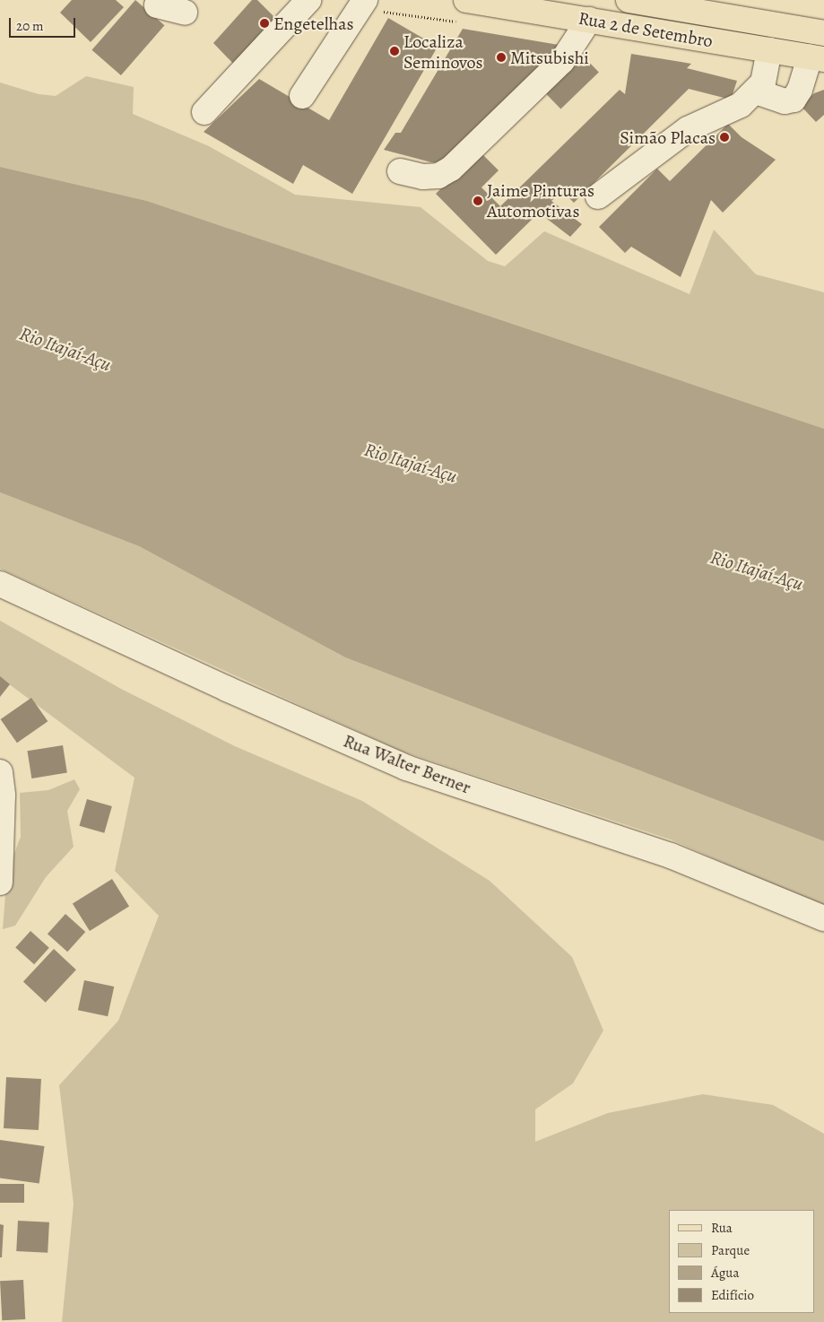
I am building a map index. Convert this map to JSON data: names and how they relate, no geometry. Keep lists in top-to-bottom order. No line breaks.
{"streets":{"main road":["Rua 2 de Setembro"],"street":["Rua Walter Berner"]},"water":["Rio Itajaí-Açu"],"places":["Engetelhas","Localiza Seminovos","Mitsubishi","Simão Placas","Jaime Pinturas Automotivas"],"legend":["Rua","Parque","Água","Edifício"],"scale_bar":"20 m"}
